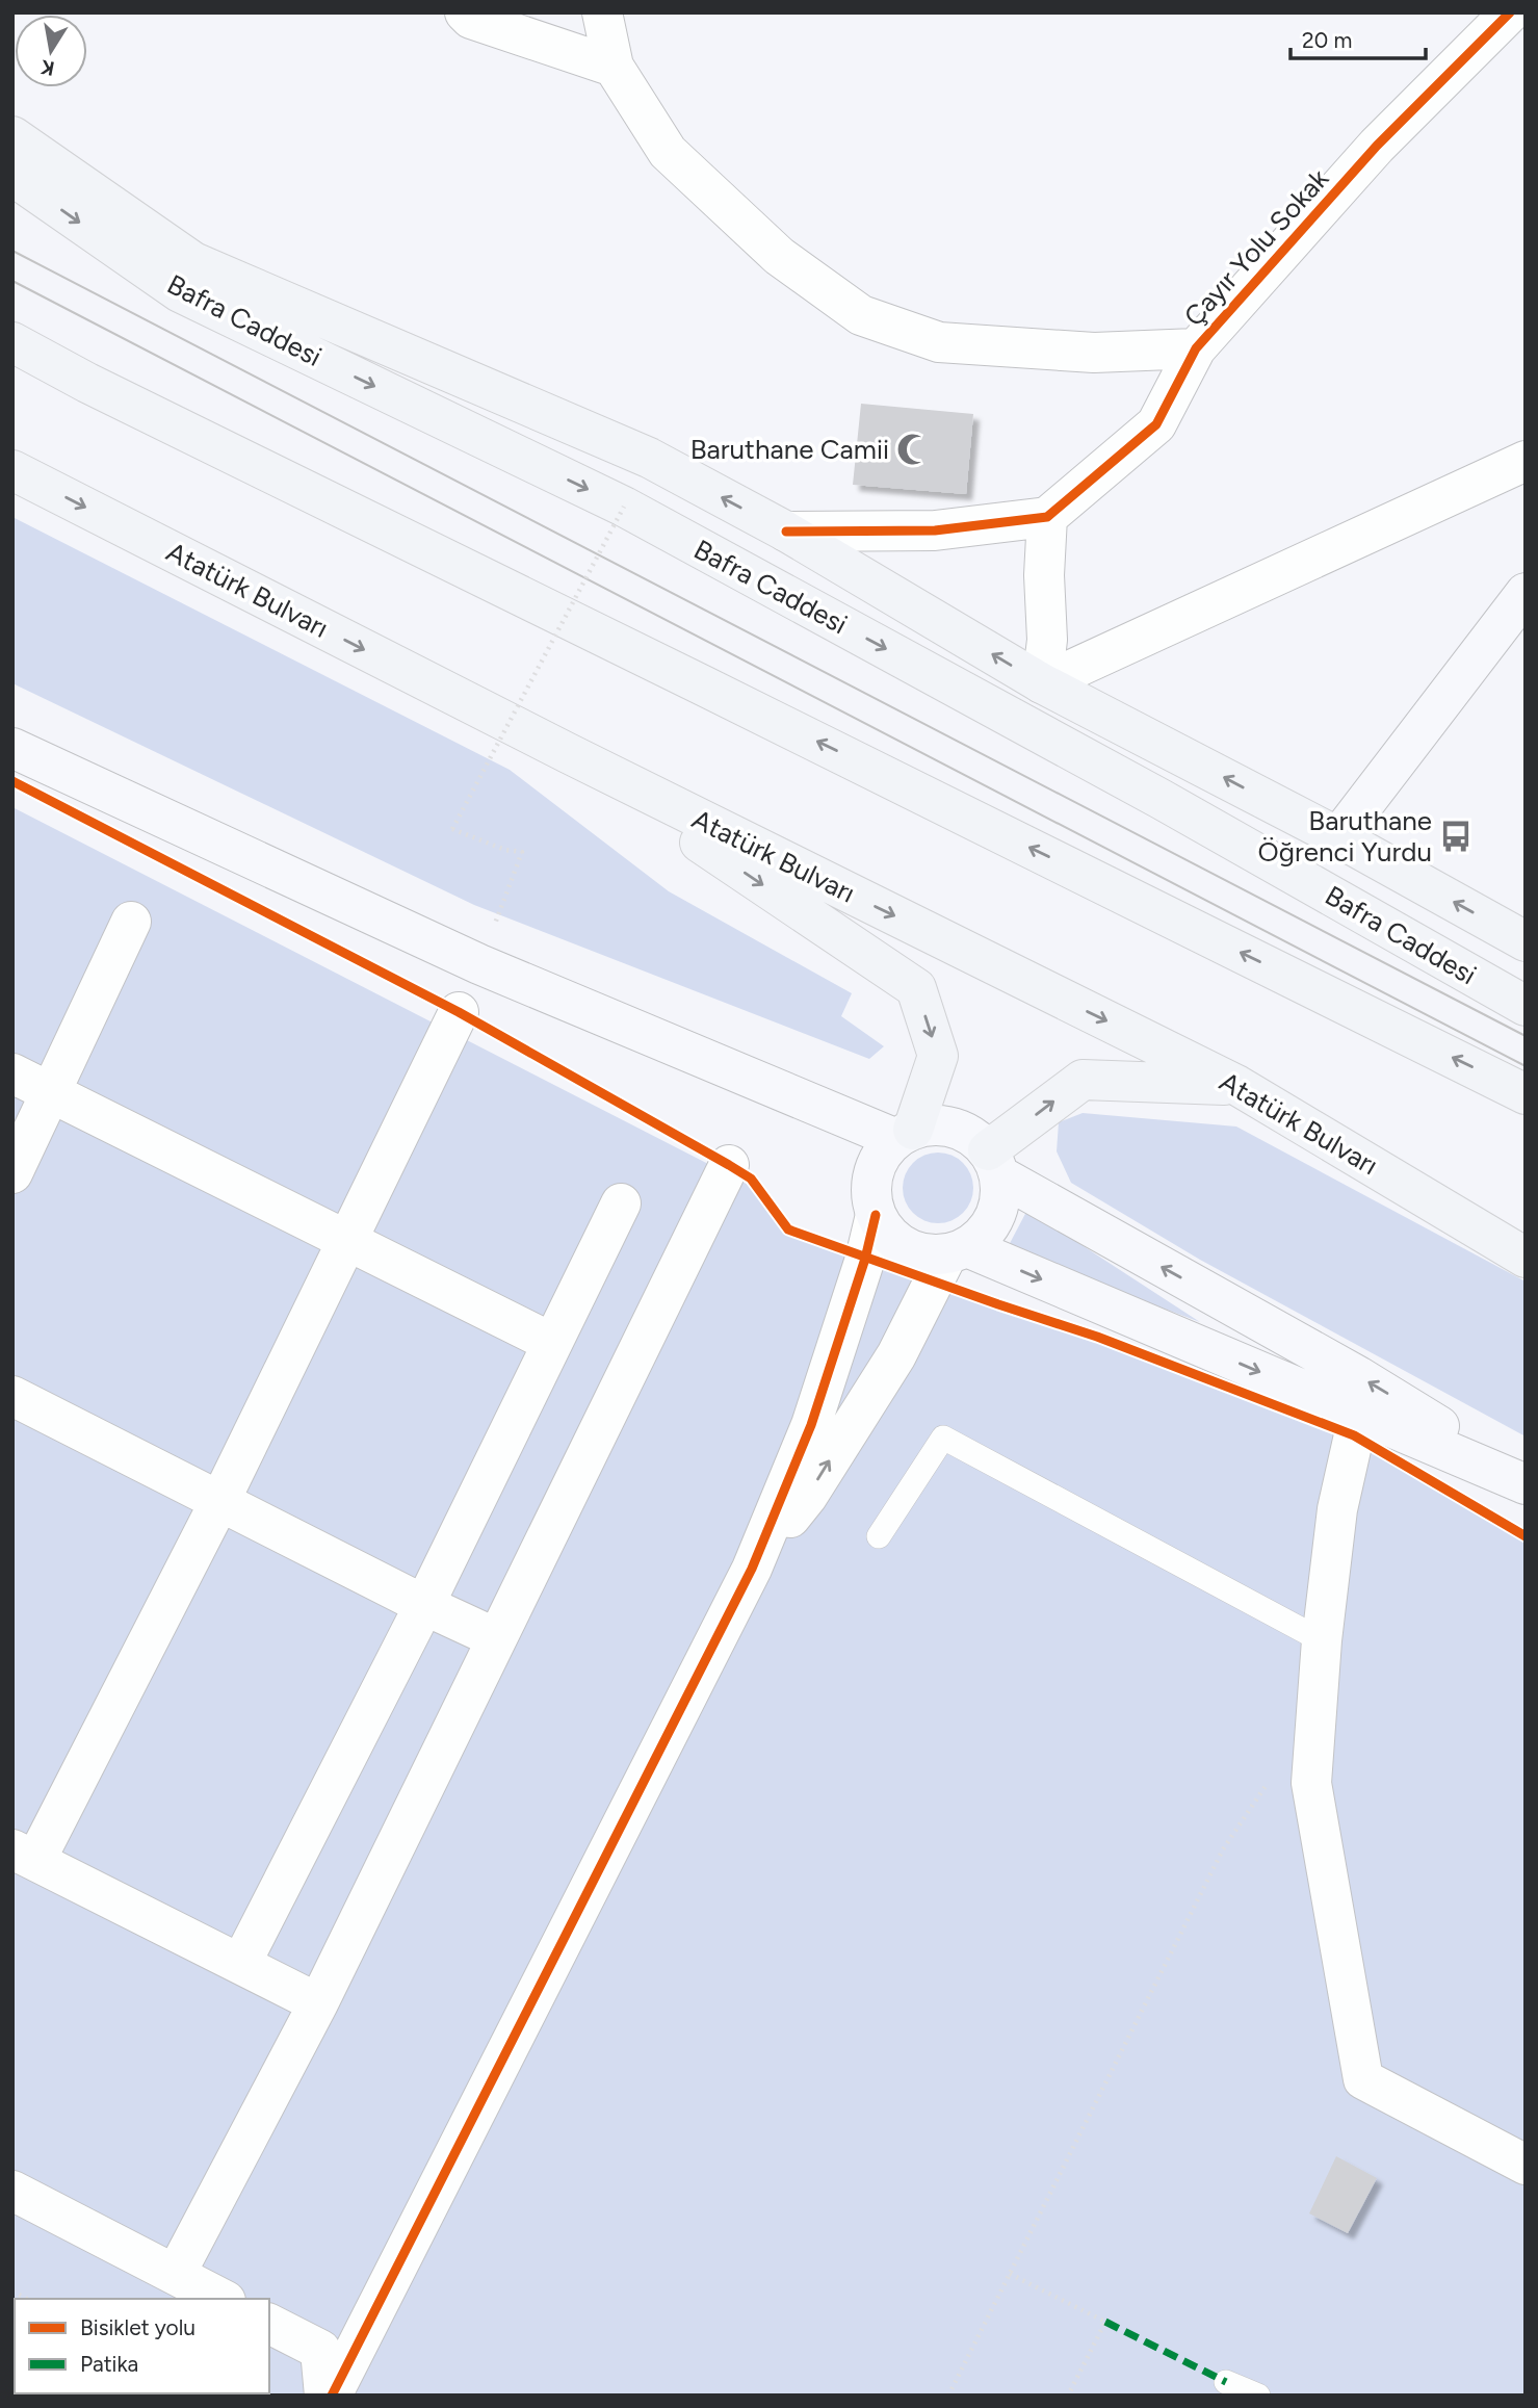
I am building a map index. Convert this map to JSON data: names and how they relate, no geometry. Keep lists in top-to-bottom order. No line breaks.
{"streets":{"main road":["Bafra Caddesi","Atatürk Bulvarı"],"street":["Çayır Yolu Sokak"]},"places":{"mosque":["Baruthane Camii"],"bus stop":["Baruthane Öğrenci Yurdu"]},"legend":["Bisiklet yolu","Patika"],"scale_bar":"20 m","north":"bottom"}
